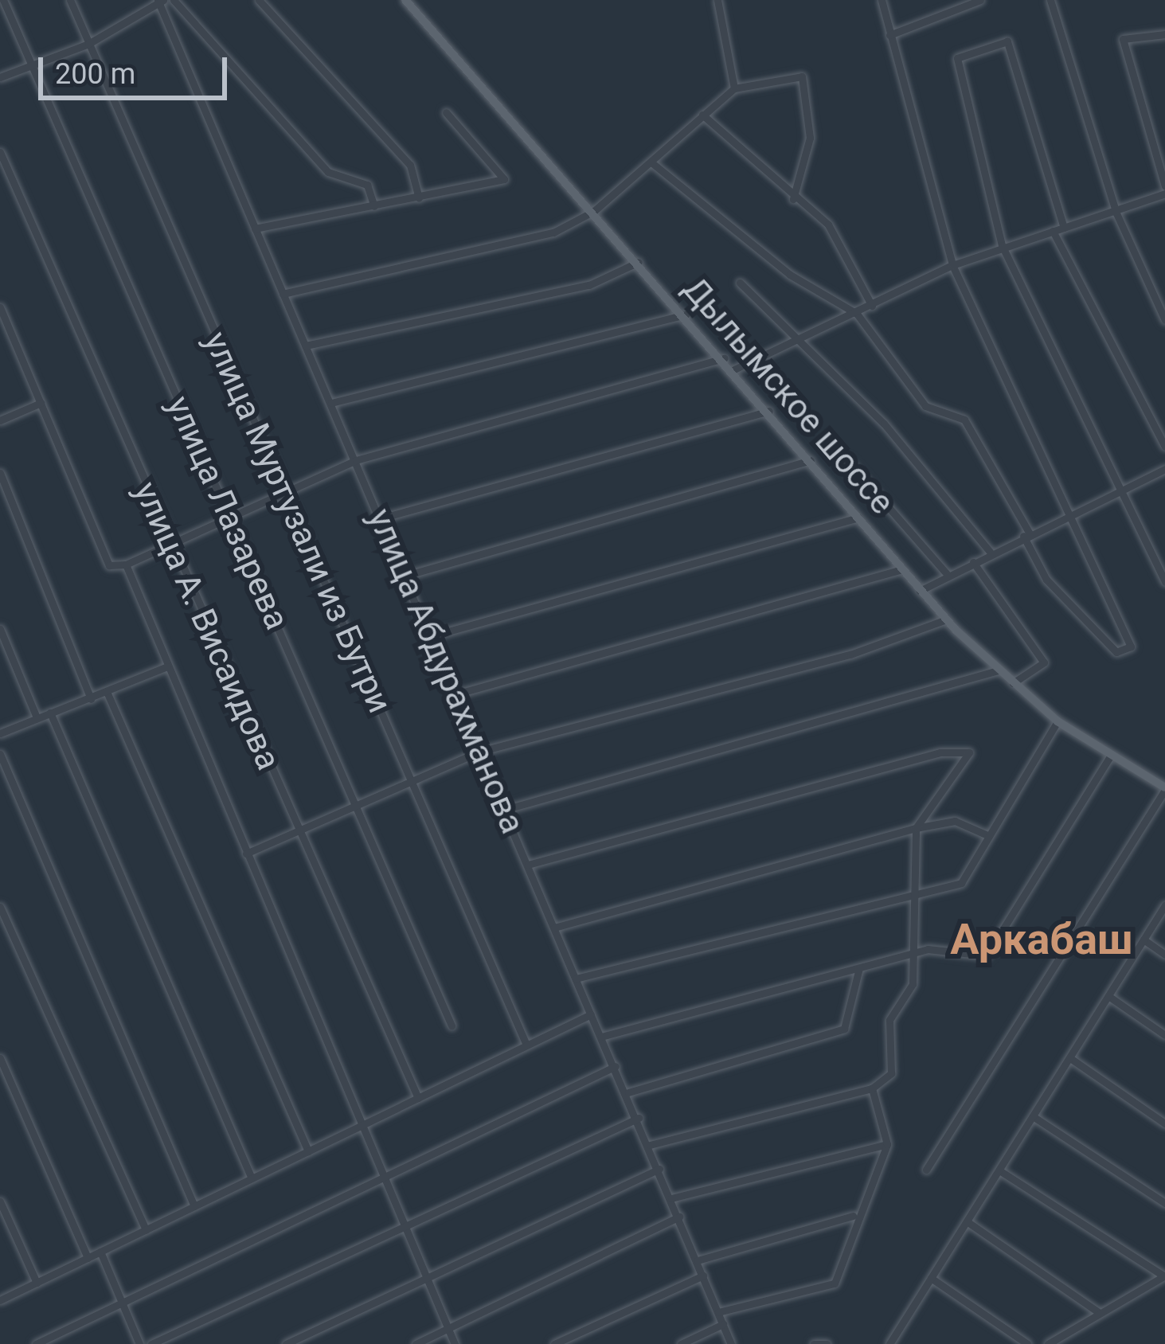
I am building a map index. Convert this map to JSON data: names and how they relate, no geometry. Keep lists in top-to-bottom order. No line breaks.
{"streets":{"main road":["Дылымское шоссе"],"street":["улица Лазарева","улица Муртузали из Бутри","улица А. Висаидова","улица Абдурахманова"]},"districts":["Аркабаш"],"scale_bar":"200 m"}
